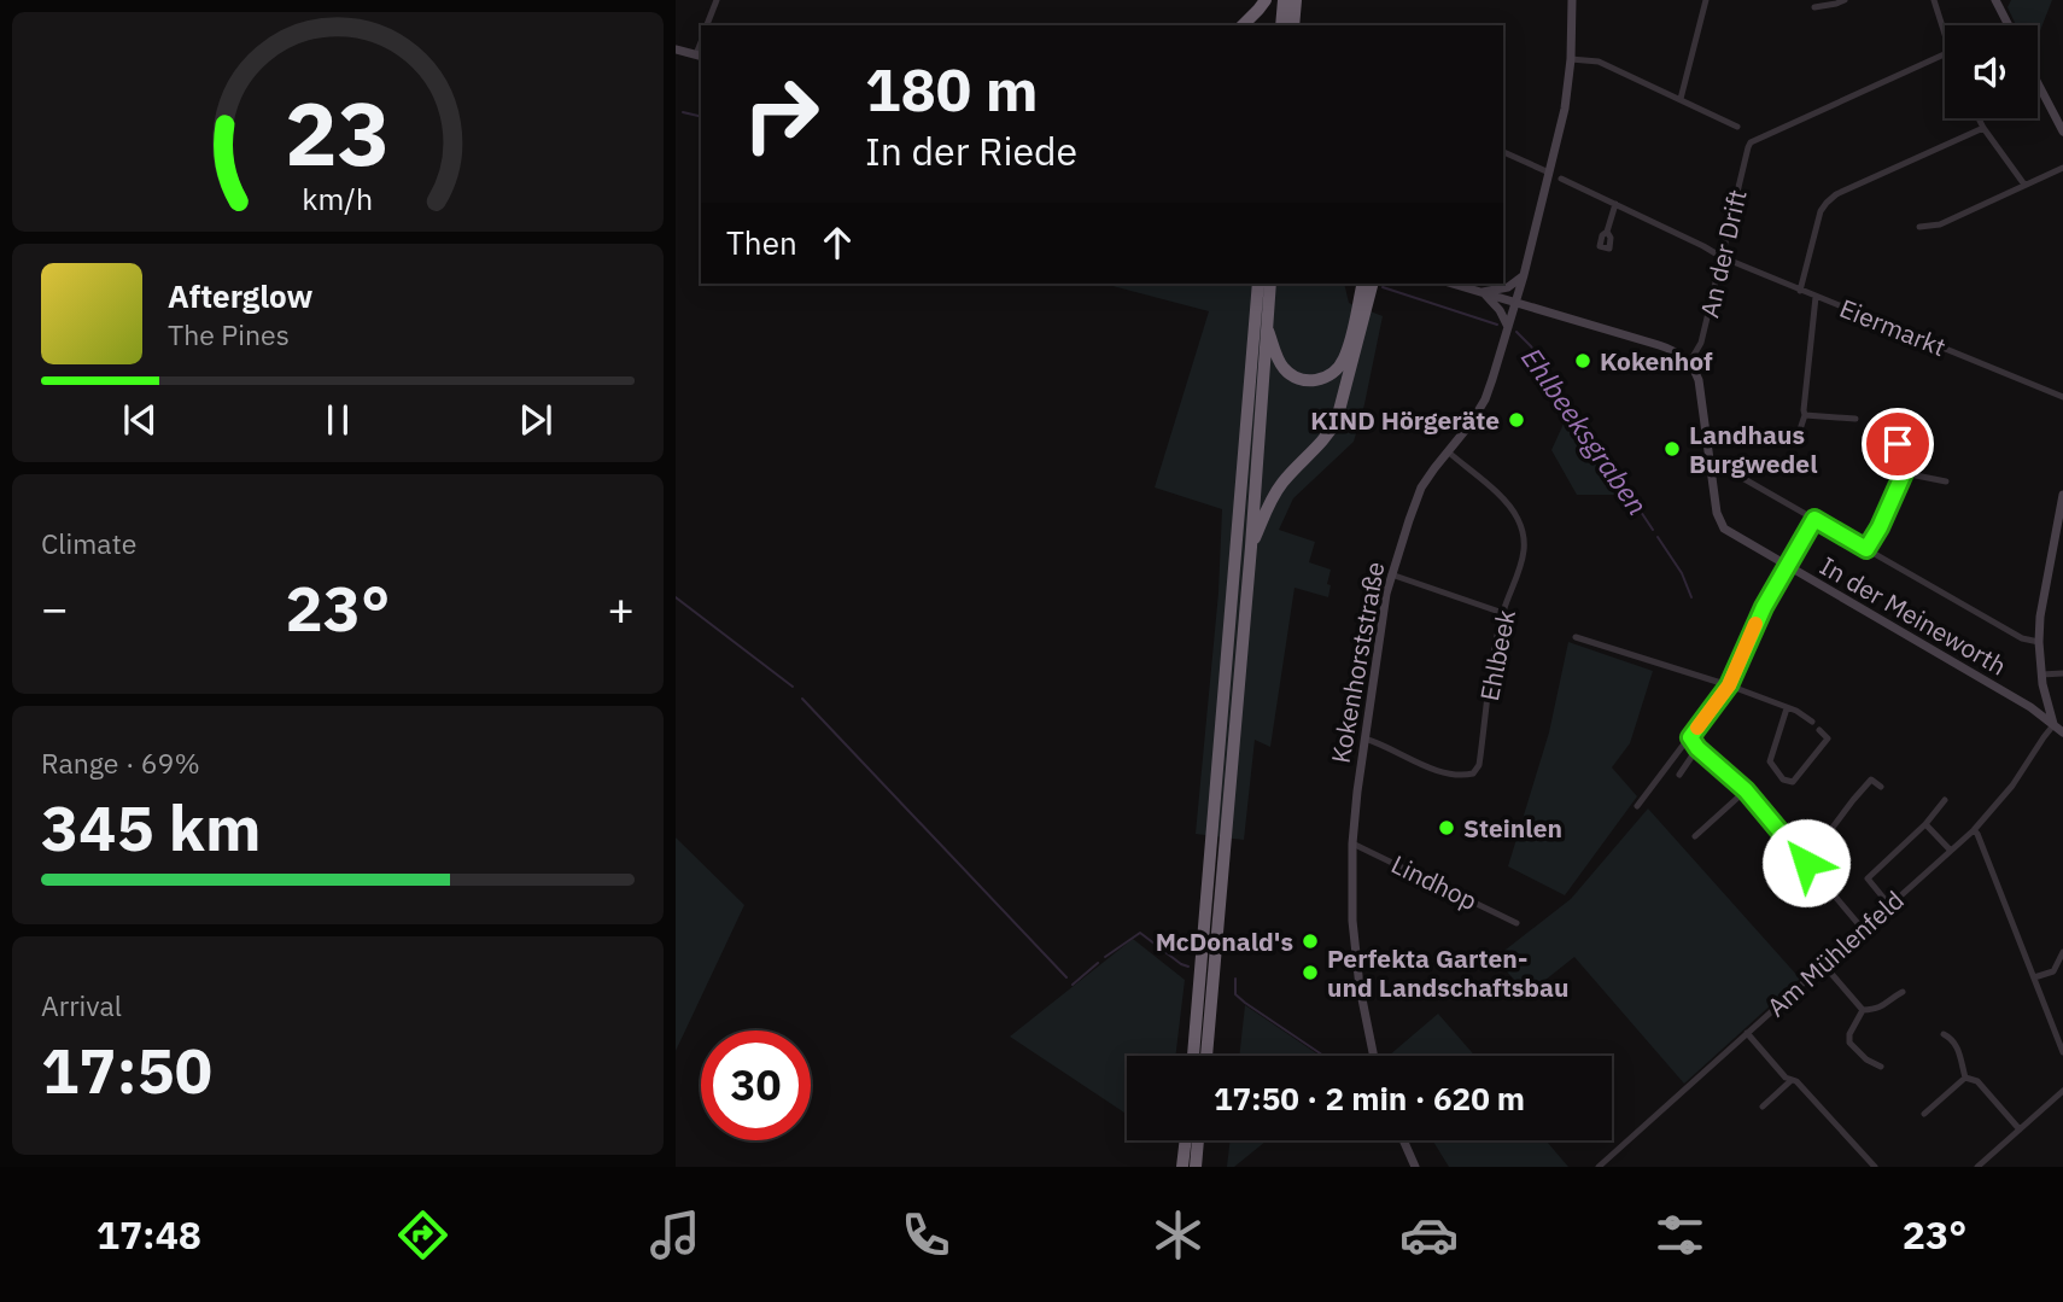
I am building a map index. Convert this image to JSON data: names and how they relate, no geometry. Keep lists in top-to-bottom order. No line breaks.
{"streets":{"main road":["In der Meineworth","Kokenhorststraße"],"street":["An der Drift","Eiermarkt","Ehlbeek","Lindhop","Am Mühlenfeld"]},"crossings":[["An der Drift","Eiermarkt"],["An der Drift","In der Meineworth"],["In der Meineworth","Am Mühlenfeld"],["Ehlbeek","Kokenhorststraße"],["Kokenhorststraße","Lindhop"]],"water":["Ehlbeeksgraben"],"places":["Kokenhof","KIND Hörgeräte","Landhaus Burgwedel","Steinlen","McDonald's","Perfekta Garten- und Landschaftsbau"],"page":{"turn":["180 m","In der Riede"],"then":"Then","song":["Afterglow","The Pines"],"tile":["Climate",["Range · 69%","345 km"],["Arrival","17:50"]],"heat":["−","23°","+"],"limit":"30","trip":"17:50 · 2 min · 620 m","tabs":["17:48","23°"],"gauge":["23","km/h"]}}
